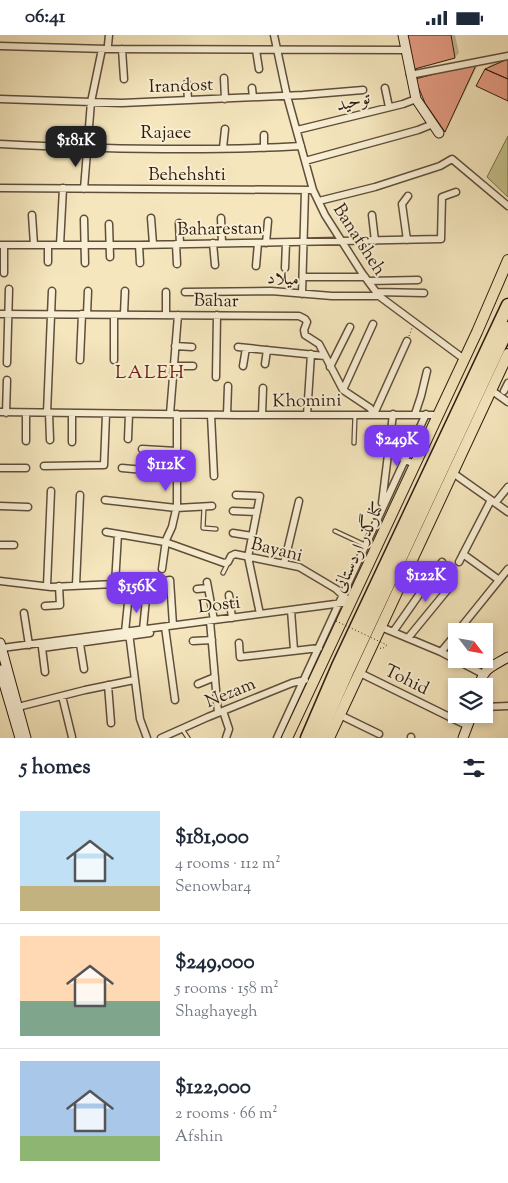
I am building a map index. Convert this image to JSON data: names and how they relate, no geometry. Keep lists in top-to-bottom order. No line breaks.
{"streets":{"main road":["کنارگذر اردستانی"],"street":["Irandost","توحید","Rajaee","Behehshti","Baharestan","Banafsheh","میلاد","Bahar","Khomini","Bayani","Dosti","Tohid","Nezam"]},"crossings":[["Irandost","Banafsheh"],["توحید","Banafsheh"],["Rajaee","Banafsheh"],["Behehshti","Banafsheh"],["Baharestan","Banafsheh"],["Banafsheh","میلاد"],["Banafsheh","کنارگذر اردستانی"],["Bahar","Khomini"],["Khomini","کنارگذر اردستانی"],["کنارگذر اردستانی","Bayani"],["کنارگذر اردستانی","Dosti"],["کنارگذر اردستانی","Nezam"],["Bayani","Dosti"]],"districts":["LALEH"],"north":"bottom right","page":{"status":"06:41","price":["$181K","$249K","$112K","$122K","$156K"],"heading":"5 homes","list":[{"name":"$181,000","note":"4 rooms · 112 m² · Senowbar4"},{"name":"$249,000","note":"5 rooms · 158 m² · Shaghayegh"},{"name":"$122,000","note":"2 rooms · 66 m² · Afshin"}]}}
